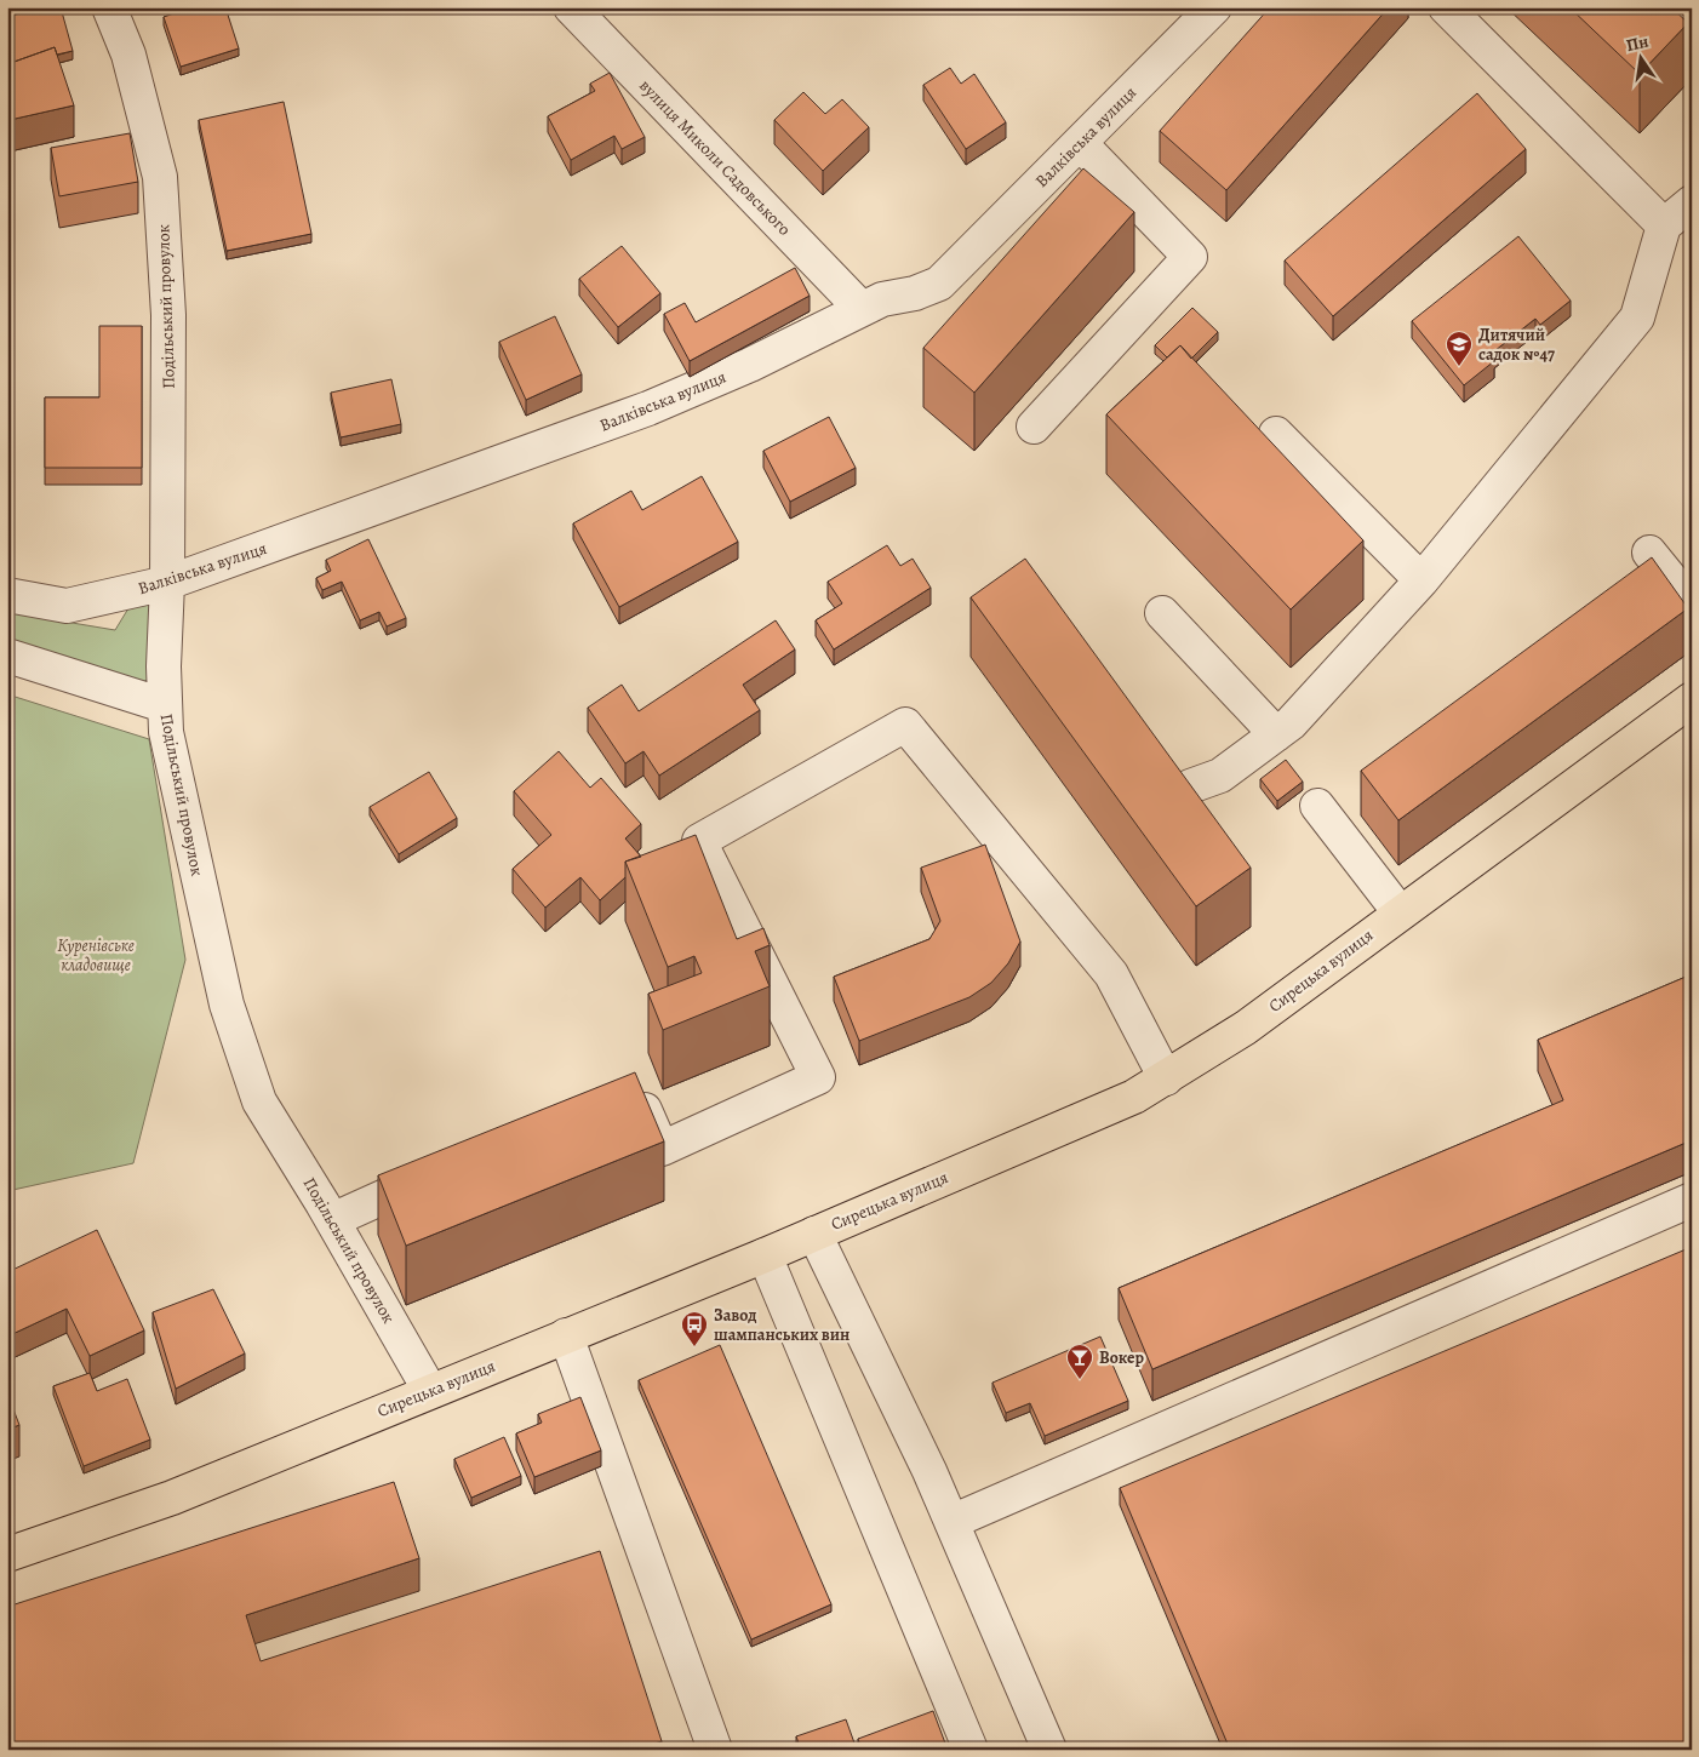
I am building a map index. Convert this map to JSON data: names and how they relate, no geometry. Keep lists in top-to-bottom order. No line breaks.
{"streets":{"main road":["Сирецька вулиця"],"street":["Валківська вулиця","вулиця Миколи Садовського","Подільський провулок"]},"crossings":[["Валківська вулиця","вулиця Миколи Садовського"],["Валківська вулиця","Подільський провулок"],["Подільський провулок","Сирецька вулиця"]],"parks":["Куренівське кладовище"],"places":{"school or university":["Дитячий садок №47"],"bus stop":["Завод шампанських вин"],"bar":["Вокер"]},"north":"top"}
